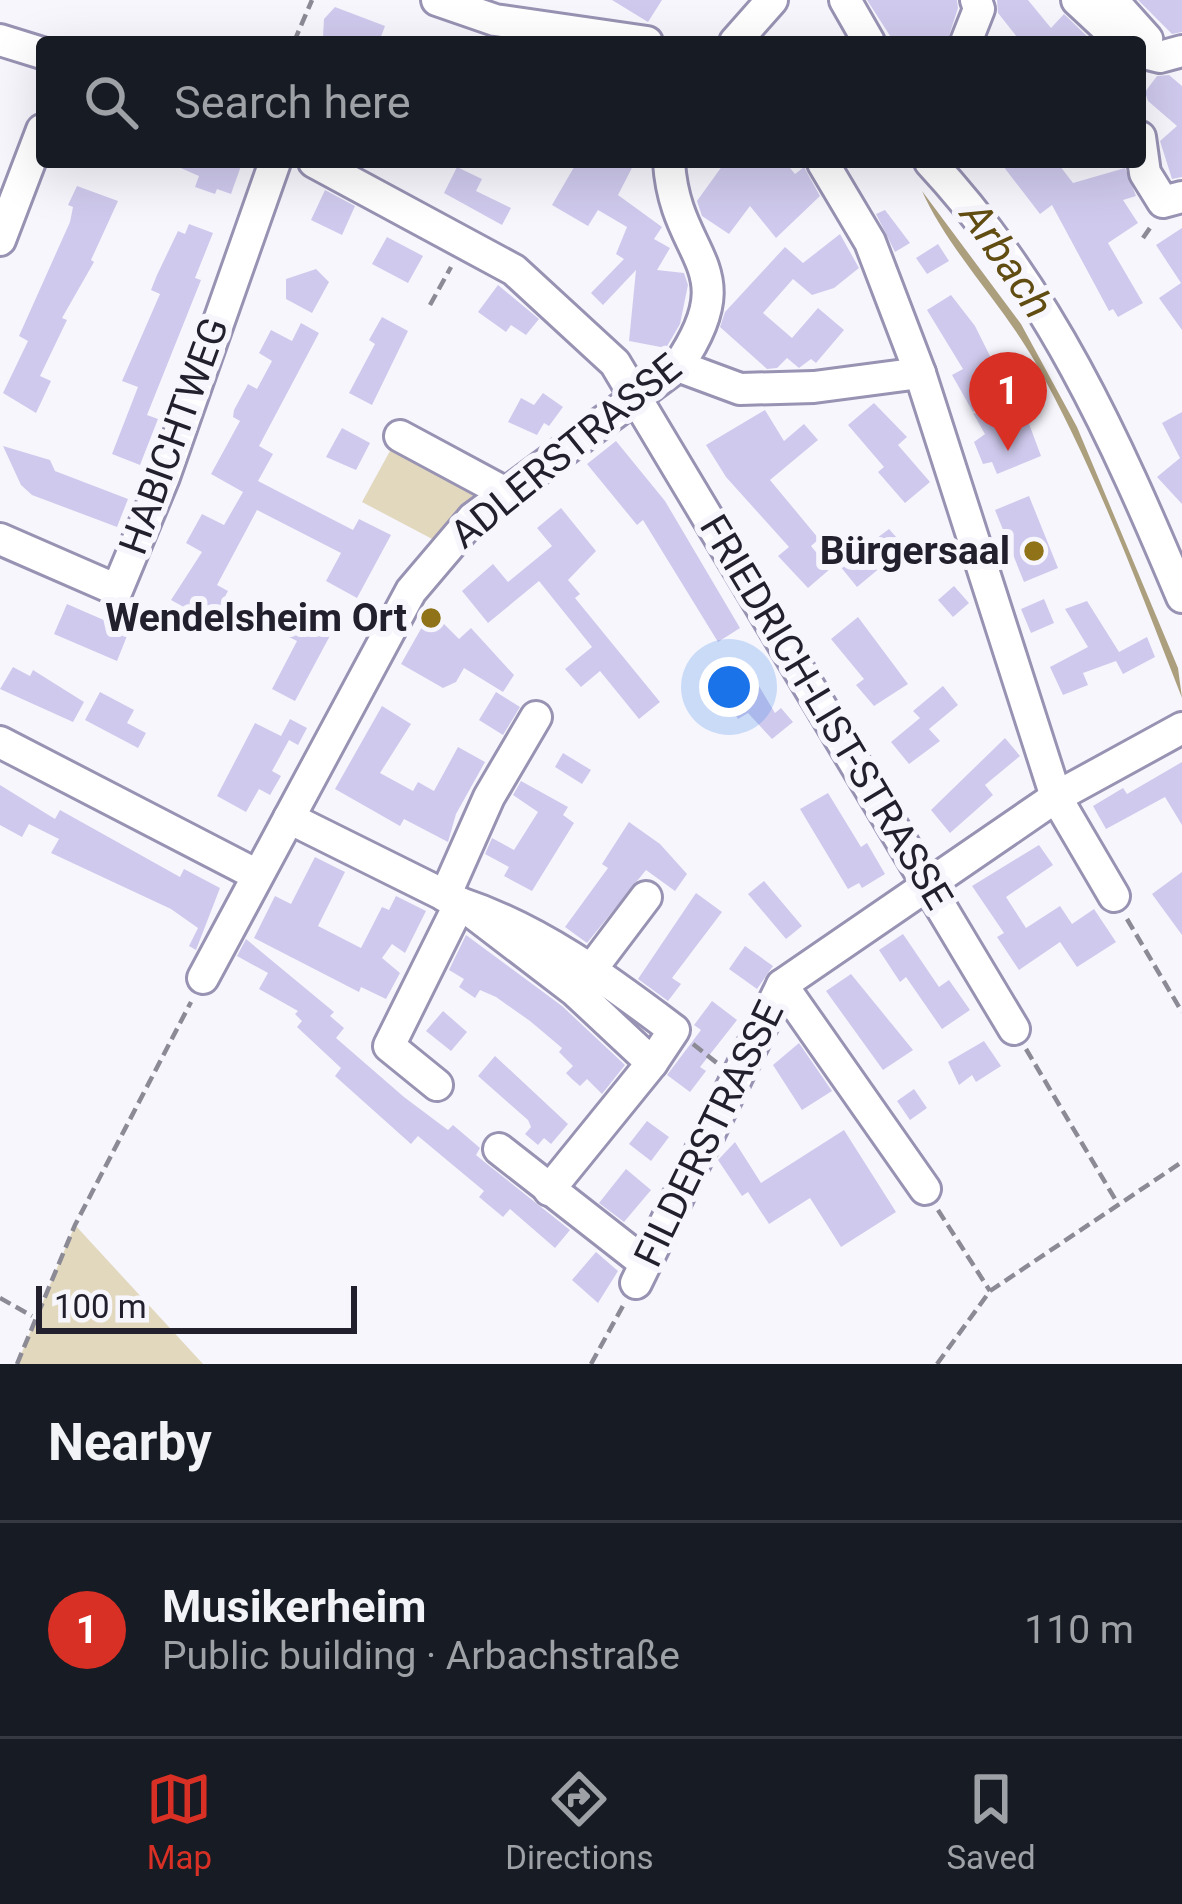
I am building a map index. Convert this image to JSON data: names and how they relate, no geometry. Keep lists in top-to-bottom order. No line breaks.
{"streets":{"street":["HABICHTWEG","ADLERSTRASSE","FRIEDRICH-LIST-STRASSE","FILDERSTRASSE"]},"crossings":[["ADLERSTRASSE","FRIEDRICH-LIST-STRASSE"],["FRIEDRICH-LIST-STRASSE","FILDERSTRASSE"]],"water":["Arbach"],"places":["Bürgersaal","Wendelsheim Ort"],"scale_bar":"100 m","page":{"search":"Search here","pins":"1","scale":"100 m","heading":"Nearby","list":[{"mark":"1","name":"Musikerheim","note":"Public building · Arbachstraße","value":"110 m"}],"nav":["Map","Directions","Saved"]}}
